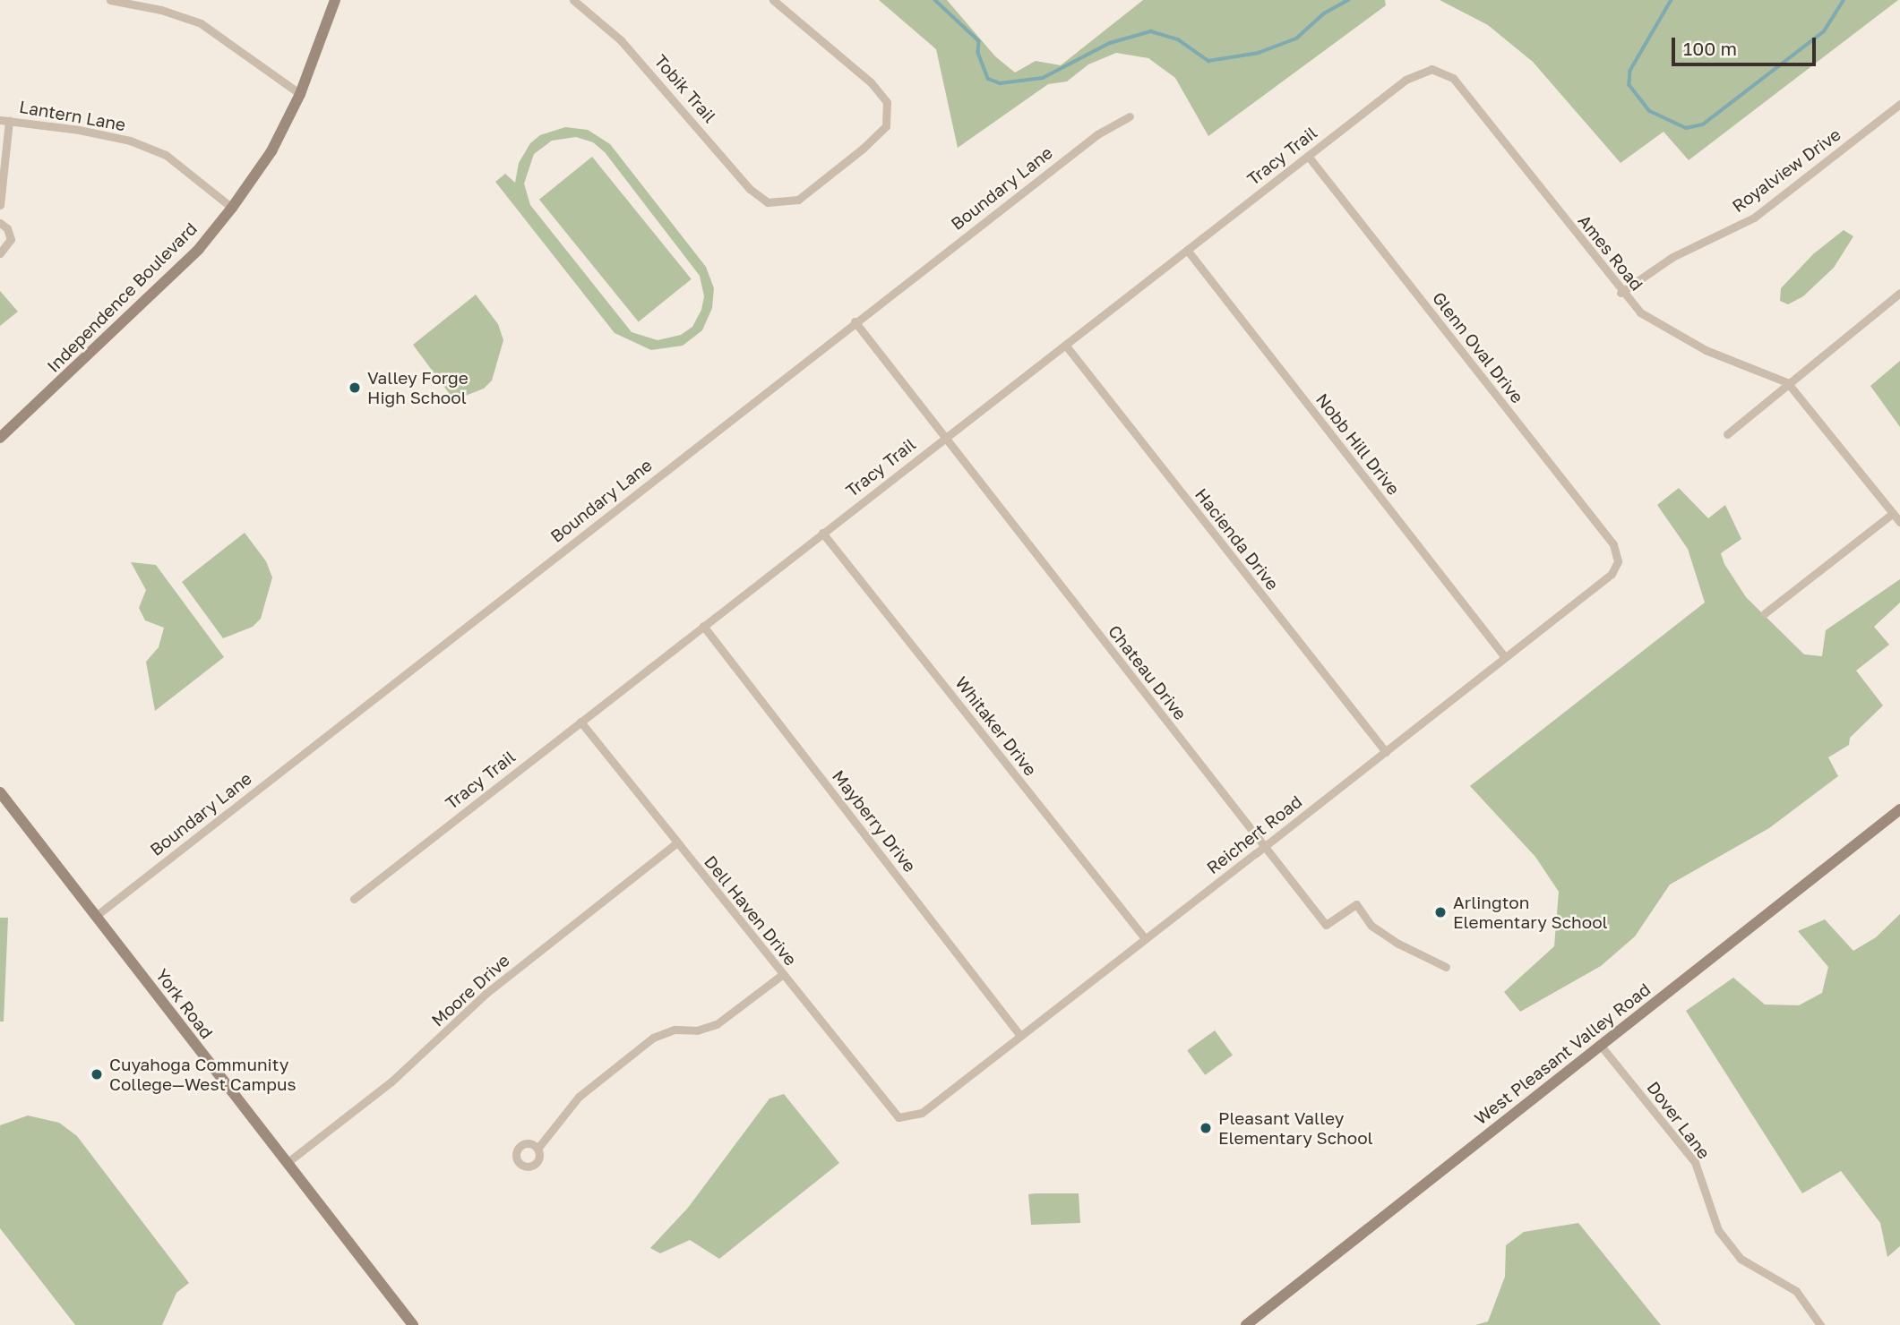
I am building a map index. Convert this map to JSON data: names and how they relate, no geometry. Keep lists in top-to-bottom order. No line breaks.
{"streets":{"main road":["Independence Boulevard","York Road","West Pleasant Valley Road"],"street":["Tobik Trail","Lantern Lane","Tracy Trail","Royalview Drive","Boundary Lane","Ames Road","Glenn Oval Drive","Nobb Hill Drive","Hacienda Drive","Chateau Drive","Whitaker Drive","Mayberry Drive","Reichert Road","Dell Haven Drive","Moore Drive","Dover Lane"]},"crossings":[["Lantern Lane","Independence Boulevard"],["Tracy Trail","Ames Road"],["Tracy Trail","Glenn Oval Drive"],["Tracy Trail","Nobb Hill Drive"],["Tracy Trail","Hacienda Drive"],["Tracy Trail","Chateau Drive"],["Tracy Trail","Whitaker Drive"],["Tracy Trail","Mayberry Drive"],["Tracy Trail","Dell Haven Drive"],["Royalview Drive","Ames Road"],["Boundary Lane","Chateau Drive"],["Boundary Lane","York Road"],["Glenn Oval Drive","Reichert Road"],["Nobb Hill Drive","Reichert Road"],["Hacienda Drive","Reichert Road"],["Chateau Drive","Reichert Road"],["Whitaker Drive","Reichert Road"],["Mayberry Drive","Reichert Road"],["Reichert Road","Dell Haven Drive"],["Dell Haven Drive","Moore Drive"],["Moore Drive","York Road"],["West Pleasant Valley Road","Dover Lane"]],"places":["Valley Forge High School","Arlington Elementary School","Cuyahoga Community College—West Campus","Pleasant Valley Elementary School"],"scale_bar":"100 m"}
